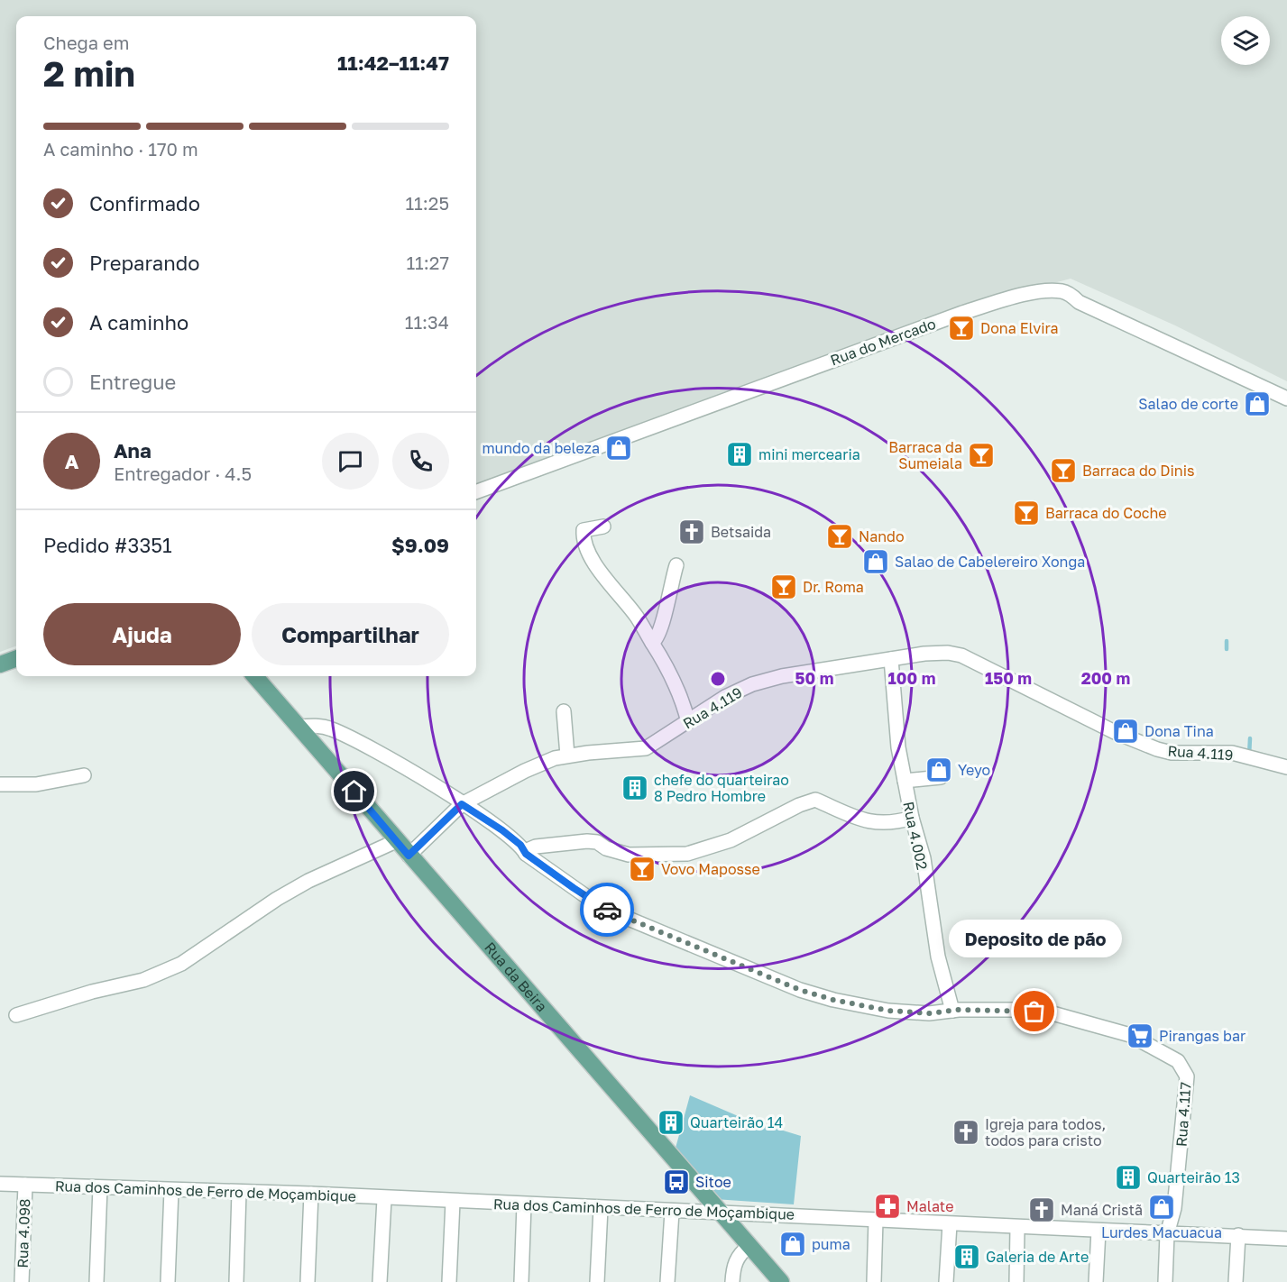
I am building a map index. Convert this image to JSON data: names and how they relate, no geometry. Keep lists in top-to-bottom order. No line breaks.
{"streets":{"main road":["Rua da Beira"],"street":["Rua do Mercado","Rua 4.119","Rua 4.002","Rua 4.117","Rua dos Caminhos de Ferro de Moçambique","Rua 4.098"]},"crossings":[["Rua 4.119","Rua 4.002"],["Rua 4.119","Rua da Beira"],["Rua 4.119","Rua 4.117"],["Rua 4.002","Rua 4.117"],["Rua da Beira","Rua 4.117"],["Rua da Beira","Rua dos Caminhos de Ferro de Moçambique"],["Rua 4.117","Rua dos Caminhos de Ferro de Moçambique"],["Rua dos Caminhos de Ferro de Moçambique","Rua 4.098"]],"places":{"bar":["Dona Elvira","Barraca da Sumeiala","Barraca do Dinis","Barraca do Coche","Nando","Dr. Roma","Vovo Maposse"],"shop":["Salao de corte","mundo da beleza","Salao de Cabelereiro Xonga","Dona Tina","Yeyo","Lurdes Macuacua","puma"],"building":["mini mercearia","chefe do quarteirao 8 Pedro Hombre","Quarteirão 14","Quarteirão 13","Galeria de Arte"],"church":["Betsaida","Igreja para todos, todos para cristo","Maná Cristã"],"other":["Deposito de pão"],"supermarket":["Pirangas bar"],"bus stop":["Sitoe"],"pharmacy":["Malate"]},"page":{"heading":["2 min","Chega em","11:42–11:47"],"panel":["Ana","Entregador · 4.5","Pedido #3351","$9.09"],"bar":"A caminho · 170 m","list":[["Confirmado","11:25"],["Preparando","11:27"],["A caminho","11:34"],"Entregue"],"round":"A","buttons":["Ajuda","Compartilhar"],"bubble":"Deposito de pão"},"rings":["50 m","100 m","150 m","200 m"]}
